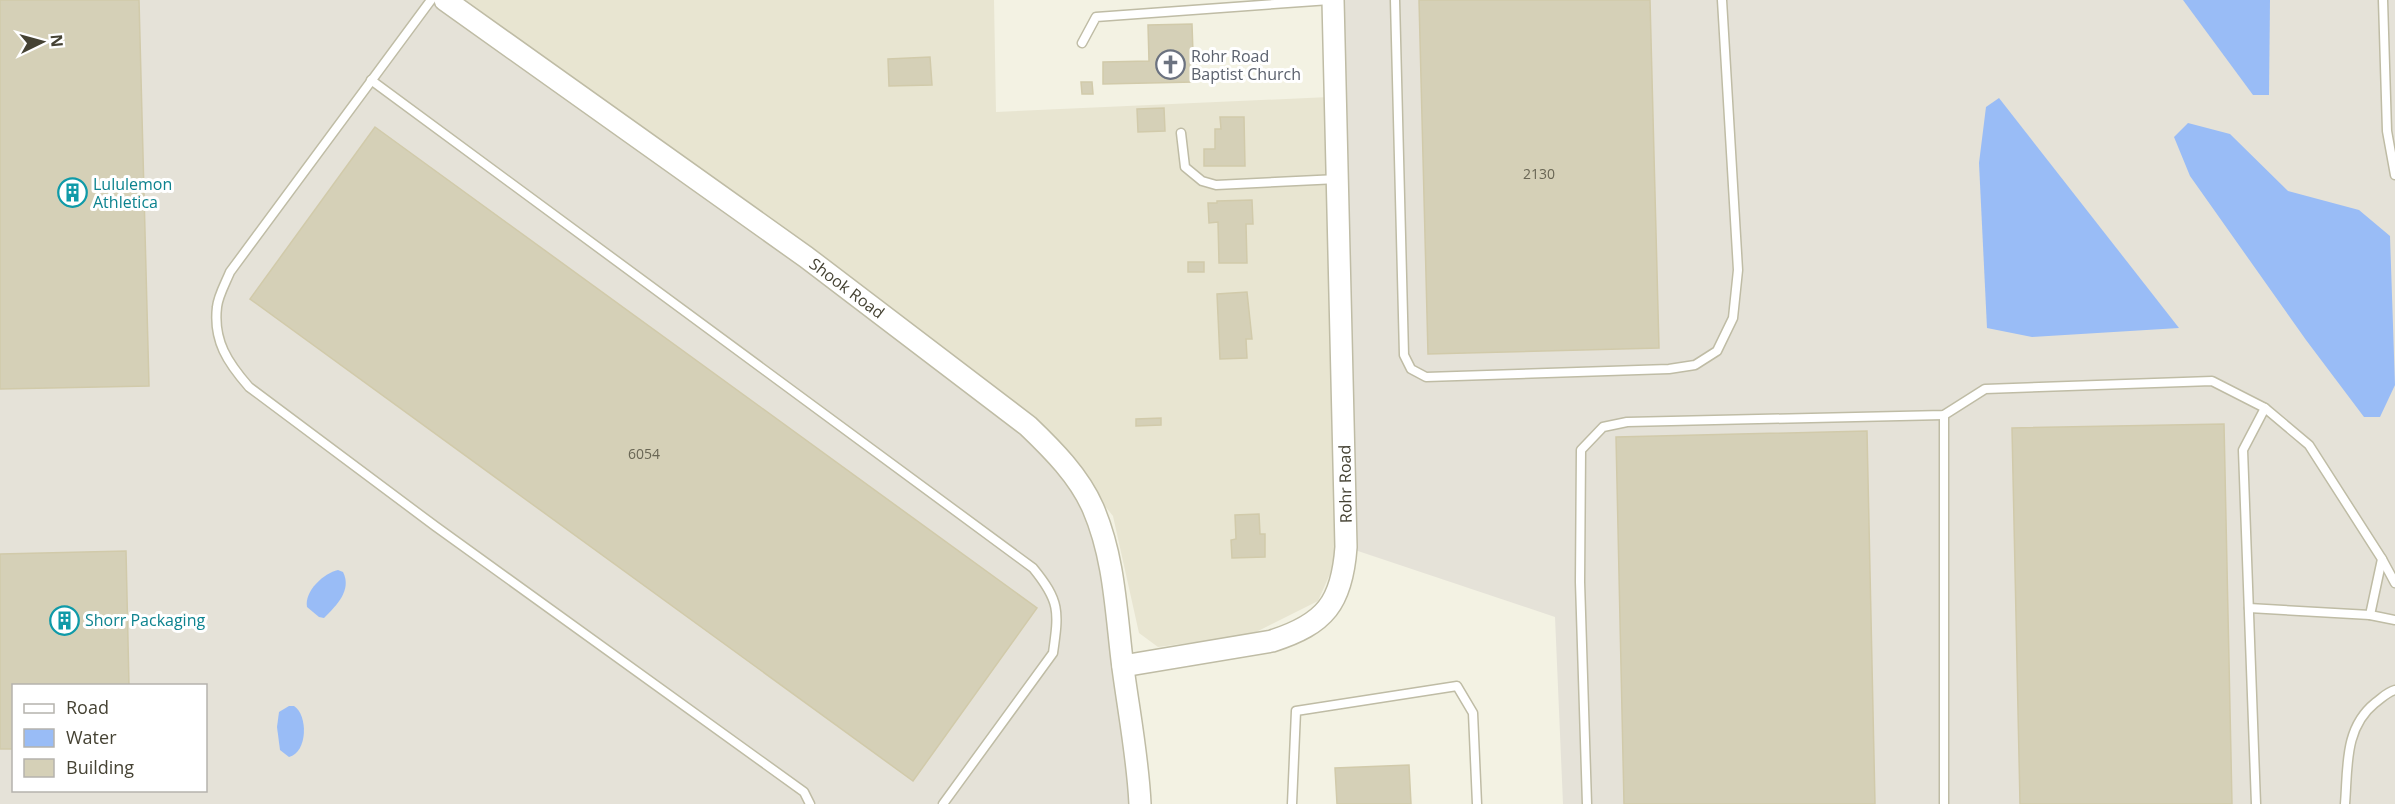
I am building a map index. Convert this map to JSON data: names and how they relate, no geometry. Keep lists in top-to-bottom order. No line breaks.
{"streets":{"street":["Shook Road","Rohr Road"]},"crossings":[["Shook Road","Rohr Road"]],"places":{"church":["Rohr Road Baptist Church"],"building":["Lululemon Athletica","Shorr Packaging"]},"house_numbers":["2130","6054"],"legend":["Road","Water","Building"],"north":"right"}
